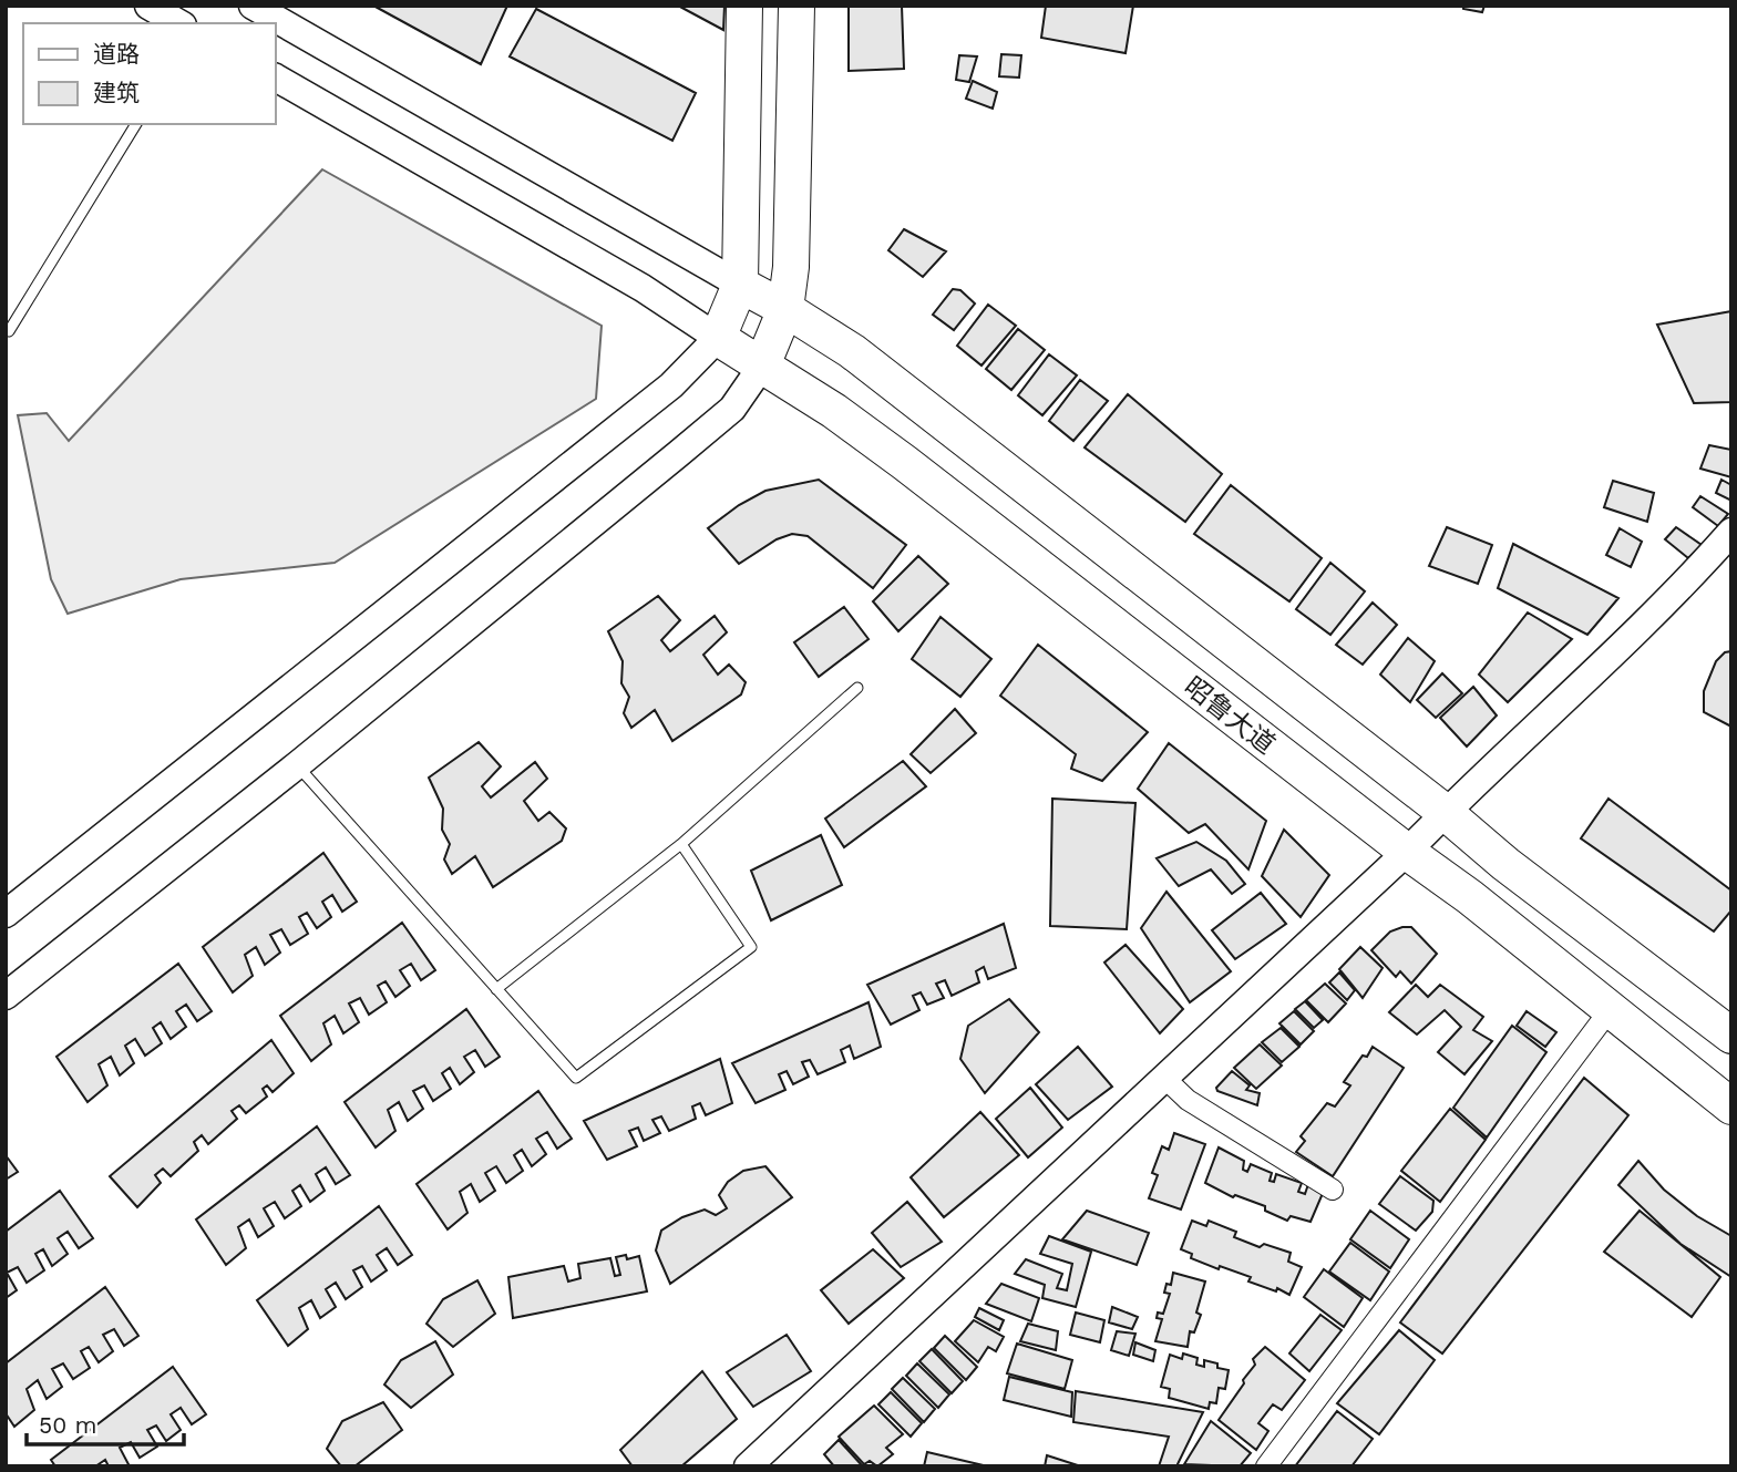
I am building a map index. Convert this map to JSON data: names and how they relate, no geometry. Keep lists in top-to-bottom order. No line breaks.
{"streets":{"highway":["昭鲁大道"]},"legend":["道路","建筑"],"scale_bar":"50 m"}
